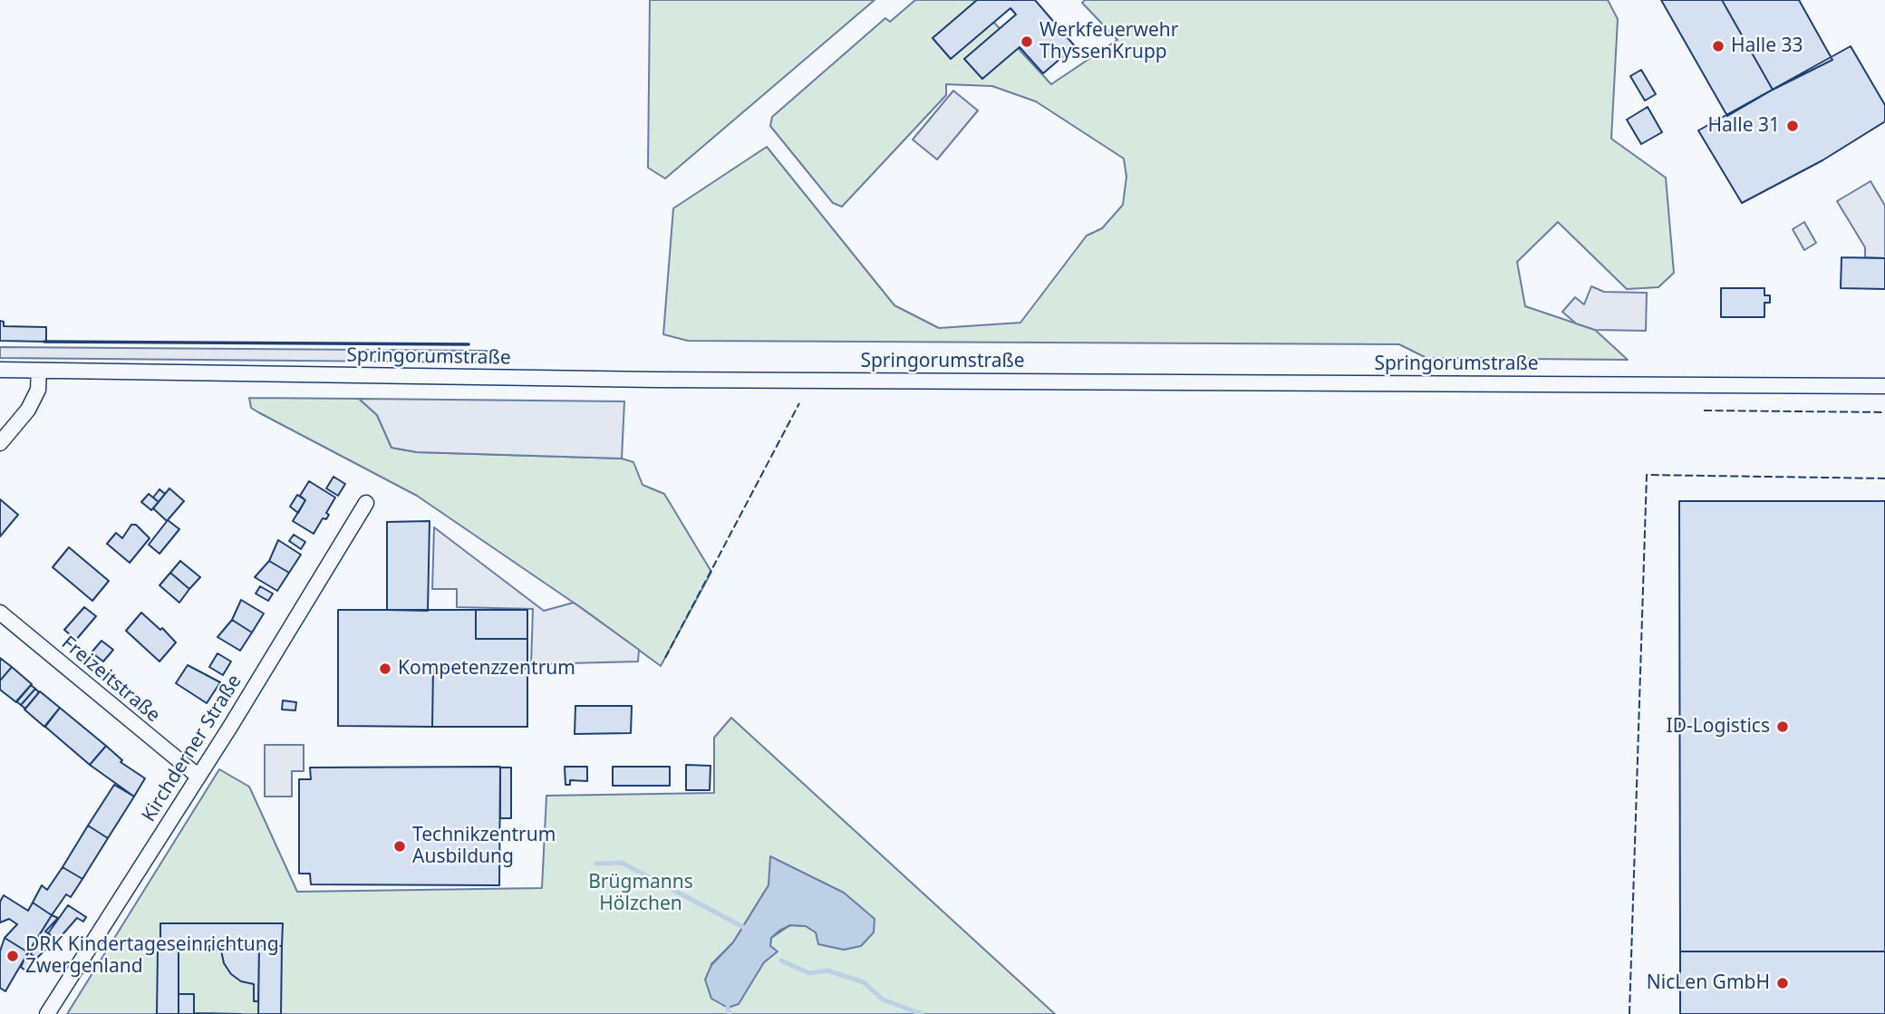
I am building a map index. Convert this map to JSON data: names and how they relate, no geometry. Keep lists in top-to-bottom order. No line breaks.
{"streets":{"street":["Springorumstraße","Freizeitstraße","Kirchderner Straße"]},"crossings":[["Freizeitstraße","Kirchderner Straße"]],"parks":["Brügmanns Hölzchen"],"places":["Werkfeuerwehr ThyssenKrupp","Halle 33","Halle 31","Kompetenzzentrum","ID-Logistics","Technikzentrum Ausbildung","DRK Kindertageseinrichtung Zwergenland","NicLen GmbH"]}
